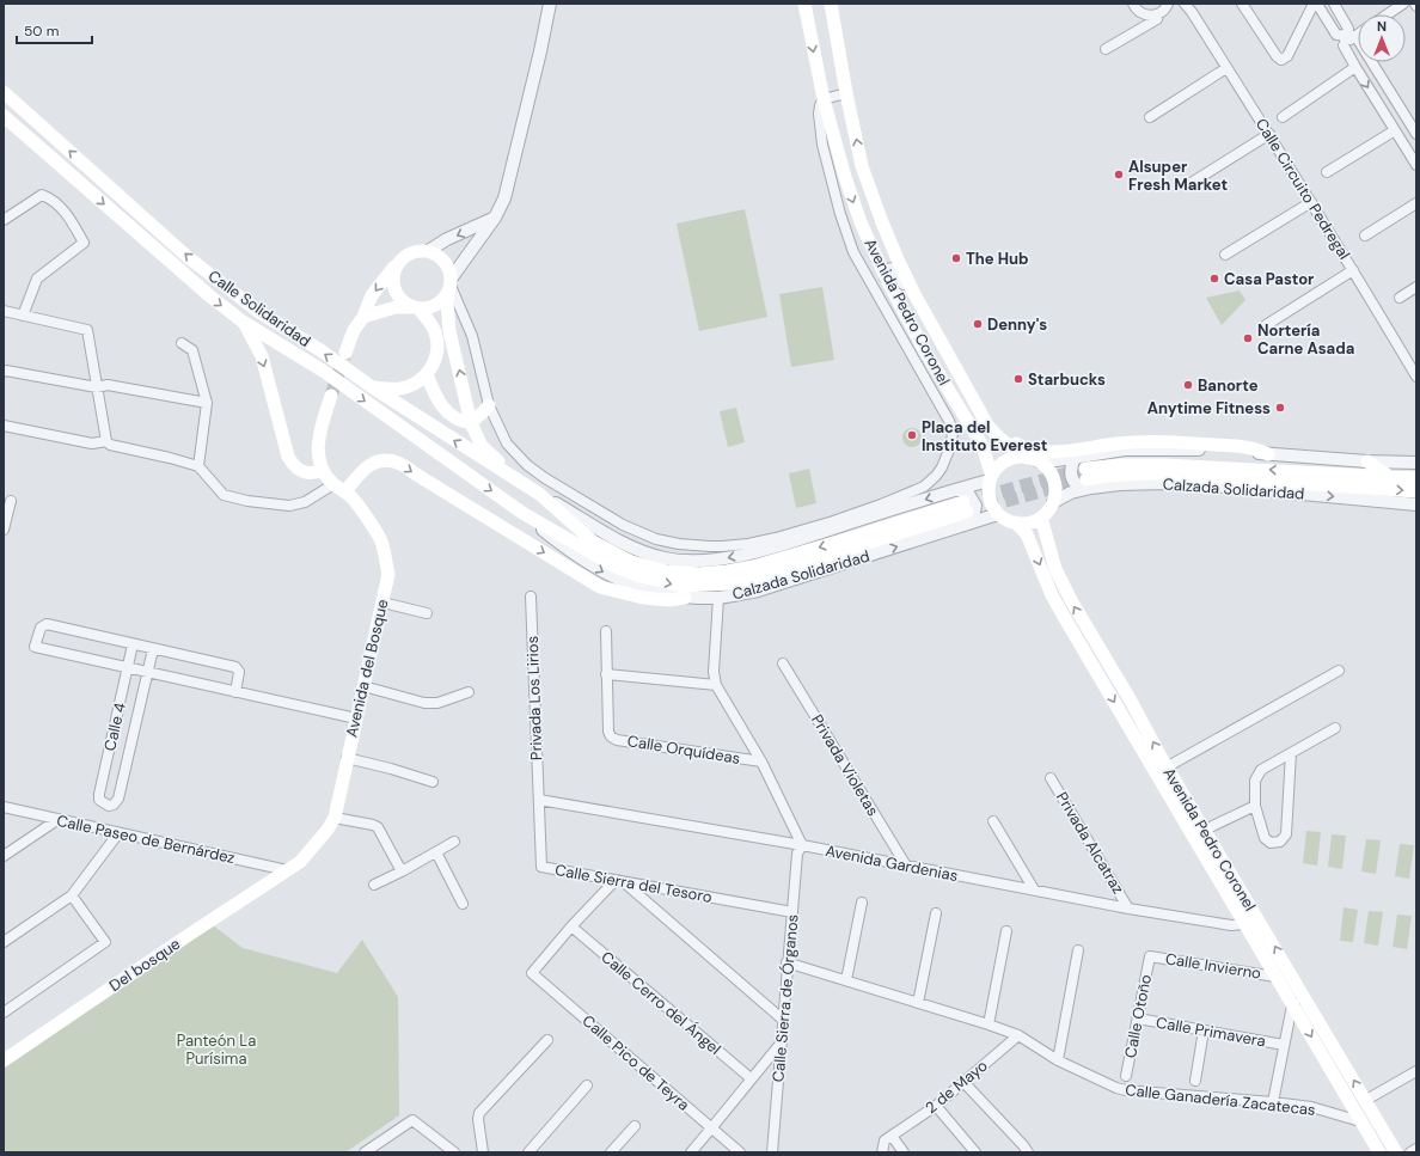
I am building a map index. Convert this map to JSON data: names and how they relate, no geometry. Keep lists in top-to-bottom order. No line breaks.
{"streets":{"main road":["Calle Solidaridad","Avenida Pedro Coronel","Calzada Solidaridad","Avenida del Bosque","Del bosque"],"street":["Calle Circuito Pedregal","Privada Los Lirios","Calle 4","Calle Orquídeas","Privada Violetas","Calle Paseo de Bernárdez","Privada Alcatraz","Avenida Gardenias","Calle Sierra del Tesoro","Calle Invierno","Calle Sierra de Órganos","Calle Cerro del Ángel","Calle Otoño","Calle Primavera","Calle Pico de Teyra","2 de Mayo","Calle Ganadería Zacatecas"]},"crossings":[["Calle Solidaridad","Calzada Solidaridad"],["Avenida Pedro Coronel","Calzada Solidaridad"],["Avenida Pedro Coronel","Avenida Gardenias"],["Avenida Pedro Coronel","Calle Invierno"],["Avenida Pedro Coronel","Calle Ganadería Zacatecas"],["Calzada Solidaridad","Calle Orquídeas"],["Avenida del Bosque","Calle Paseo de Bernárdez"],["Avenida del Bosque","Del bosque"],["Privada Los Lirios","Avenida Gardenias"],["Privada Los Lirios","Calle Sierra del Tesoro"],["Calle Orquídeas","Avenida Gardenias"],["Calle Orquídeas","Calle Sierra de Órganos"],["Privada Violetas","Avenida Gardenias"],["Calle Paseo de Bernárdez","Del bosque"],["Privada Alcatraz","Avenida Gardenias"],["Avenida Gardenias","Calle Sierra del Tesoro"],["Avenida Gardenias","Calle Sierra de Órganos"],["Calle Sierra del Tesoro","Calle Sierra de Órganos"],["Calle Invierno","Calle Otoño"],["Calle Sierra de Órganos","Calle Ganadería Zacatecas"],["Calle Cerro del Ángel","Calle Pico de Teyra"],["Calle Otoño","Calle Primavera"],["2 de Mayo","Calle Ganadería Zacatecas"]],"parks":["Panteón La Purísima"],"places":["Alsuper Fresh Market","The Hub","Casa Pastor","Denny's","Nortería Carne Asada","Starbucks","Banorte","Anytime Fitness","Placa del Instituto Everest"],"scale_bar":"50 m","north":"top"}
